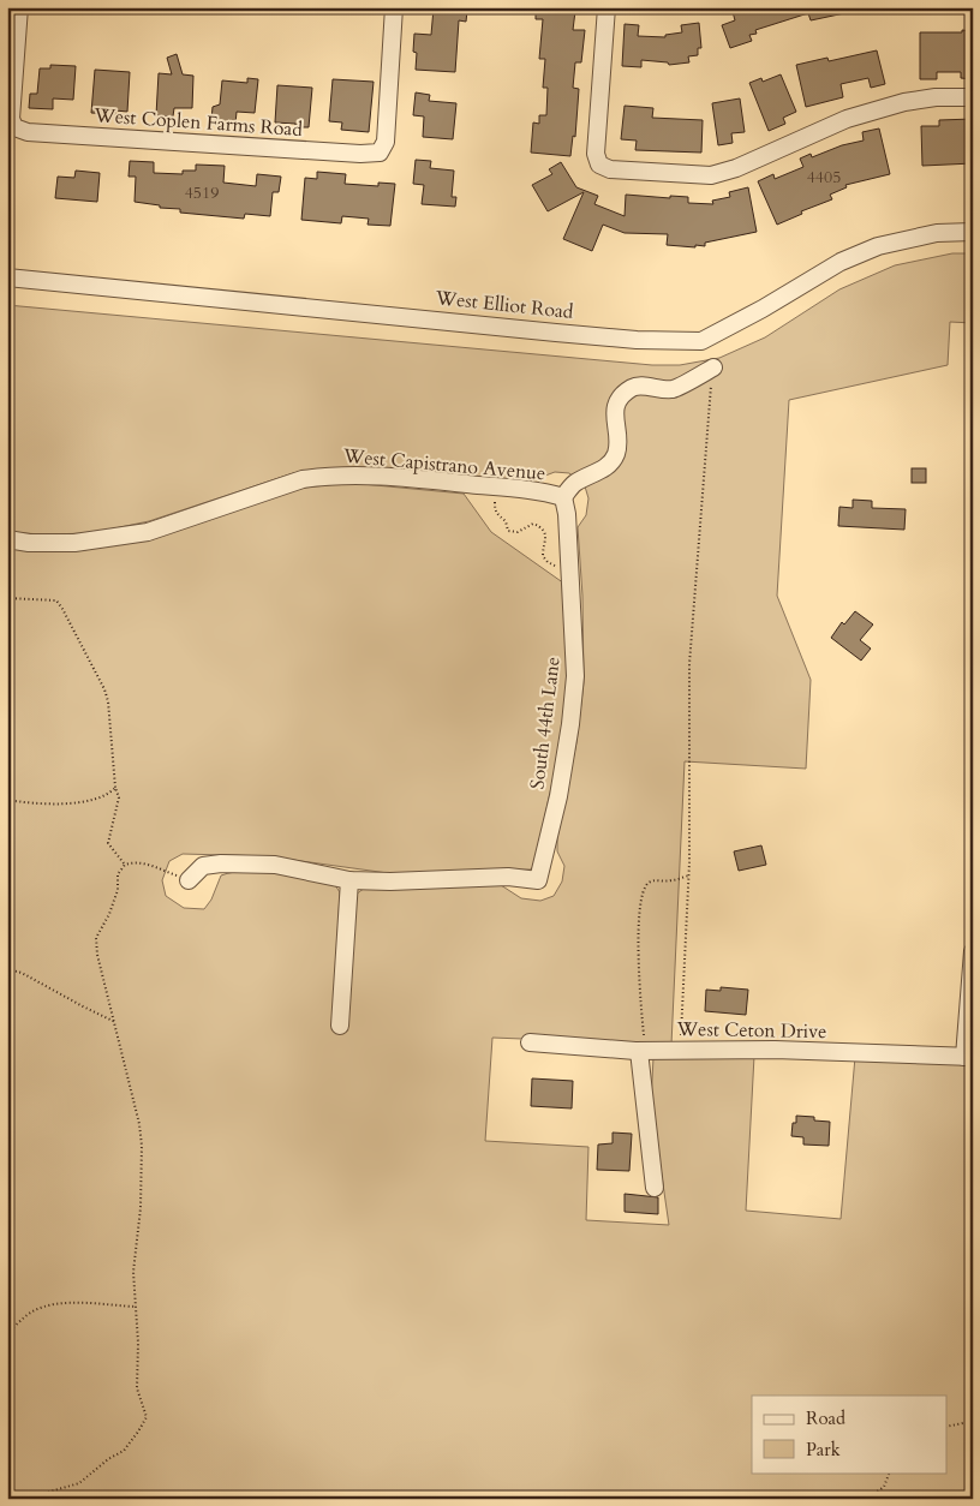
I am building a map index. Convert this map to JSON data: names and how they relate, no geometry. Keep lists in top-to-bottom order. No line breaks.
{"streets":{"street":["West Coplen Farms Road","West Elliot Road","West Capistrano Avenue","South 44th Lane","West Ceton Drive"]},"crossings":[["West Capistrano Avenue","South 44th Lane"]],"house_numbers":["4405","4519"],"legend":["Road","Park"]}
